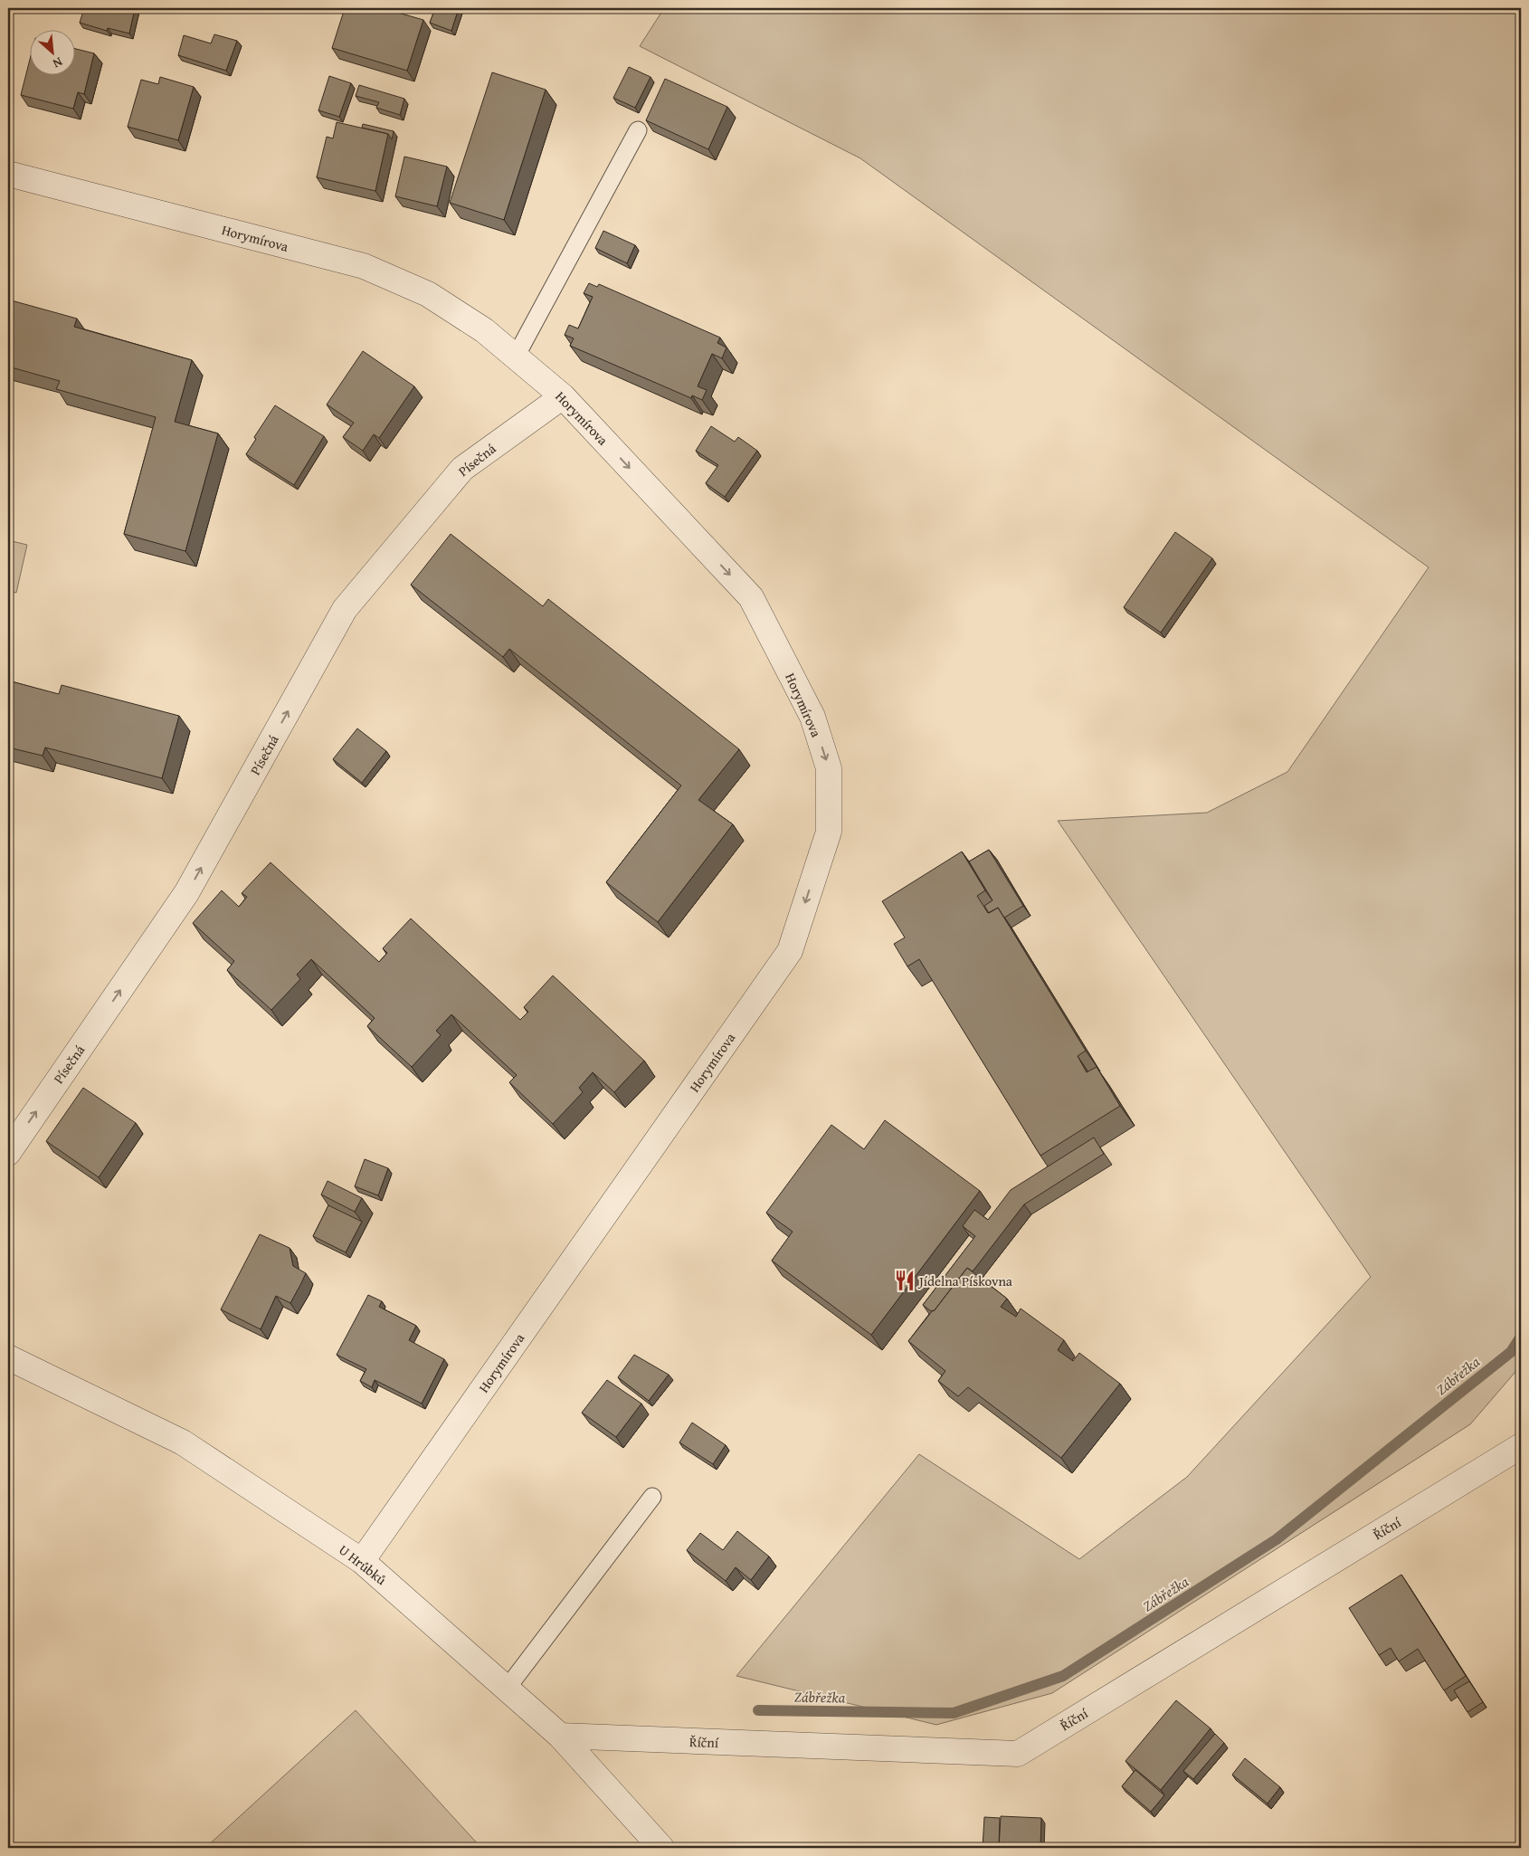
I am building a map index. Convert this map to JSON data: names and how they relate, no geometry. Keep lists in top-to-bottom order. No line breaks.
{"streets":{"street":["Horymírova","Písečná","Říční","U Hrůbků"]},"crossings":[["Horymírova","Písečná"],["Horymírova","U Hrůbků"],["Říční","U Hrůbků"]],"one_way":["Horymírova","Písečná"],"water":["Zábřežka"],"places":{"restaurant":["Jídelna Pískovna"]},"north":"bottom right"}
